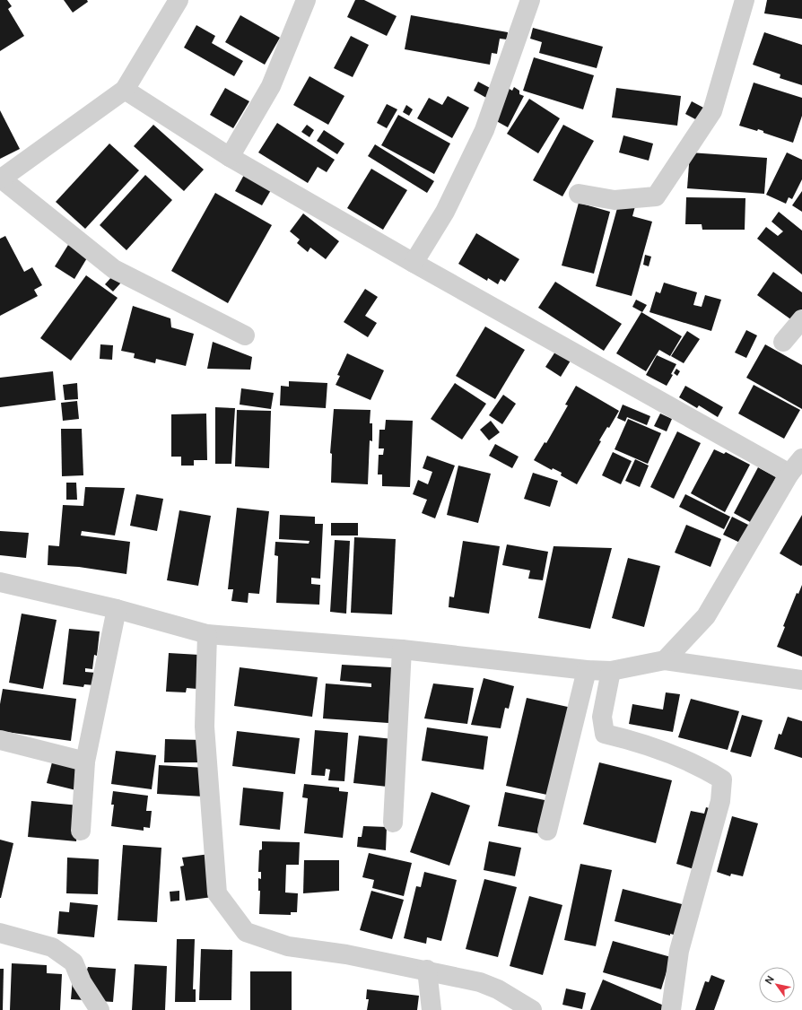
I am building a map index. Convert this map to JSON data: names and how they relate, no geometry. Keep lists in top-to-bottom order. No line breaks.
{"north":"top left"}
